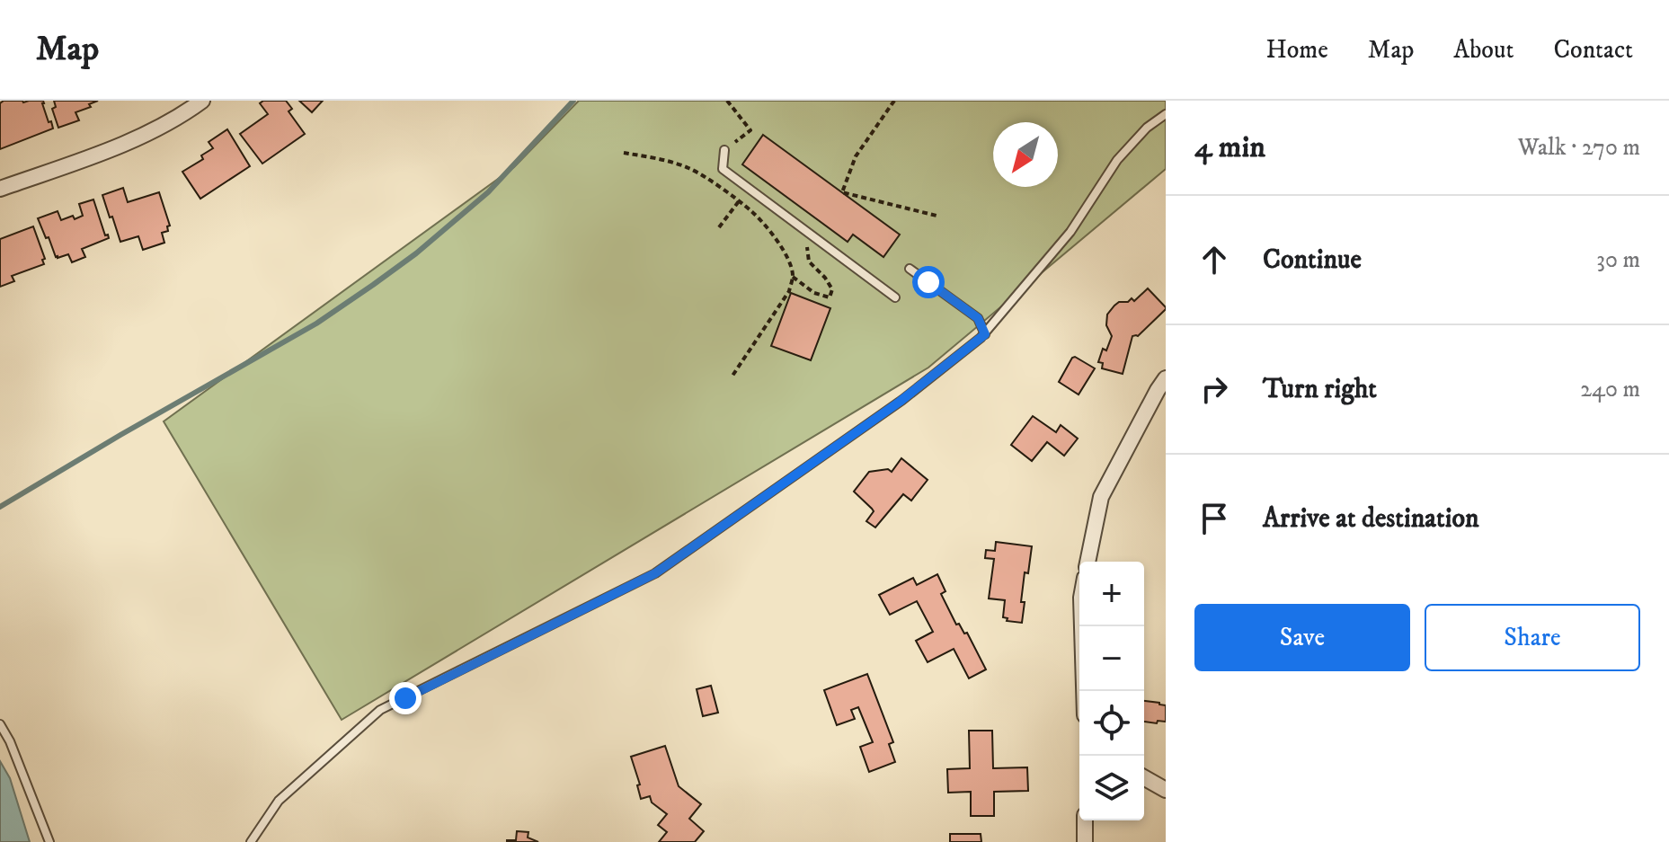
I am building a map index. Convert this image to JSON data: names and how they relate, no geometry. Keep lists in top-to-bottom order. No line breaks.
{"north":"bottom left","page":{"header":"Map","nav":["Home","Map","About","Contact"],"heading":["4 min","Walk · 270 m"],"list":[["Continue","30 m"],["Turn right","240 m"],"Arrive at destination"],"map_buttons":["+","−"],"buttons":["Save","Share"]}}
